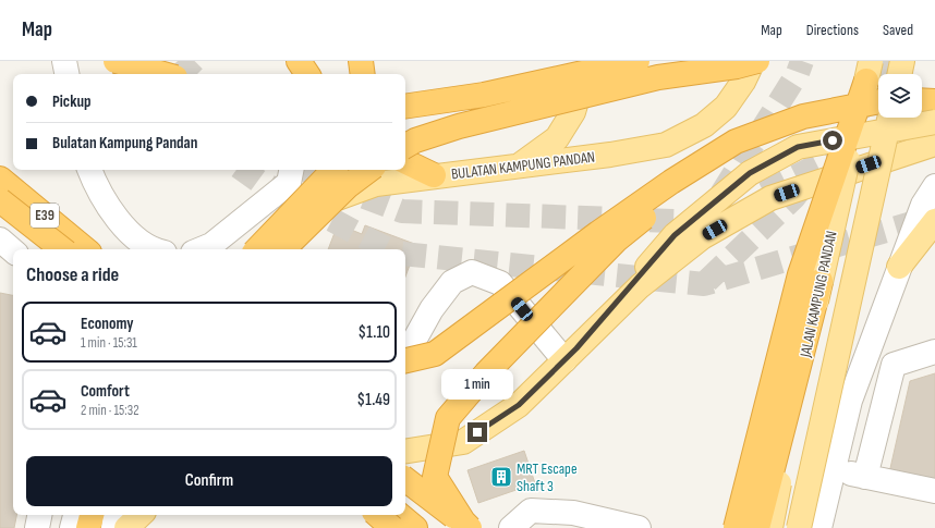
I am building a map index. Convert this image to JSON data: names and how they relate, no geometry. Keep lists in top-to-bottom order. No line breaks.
{"streets":{"highway":["E39"],"main road":["BULATAN KAMPUNG PANDAN","JALAN KAMPUNG PANDAN"]},"places":{"building":["MRT Escape Shaft 3"]},"page":{"header":"Map","nav":["Map","Directions","Saved"],"banner":["Pickup","Bulatan Kampung Pandan"],"heading":"Choose a ride","list":[{"name":"Economy","note":"1 min · 15:31","value":"$1.10"},{"name":"Comfort","note":"2 min · 15:32","value":"$1.49"}],"bubble":"1 min","buttons":"Confirm"}}
